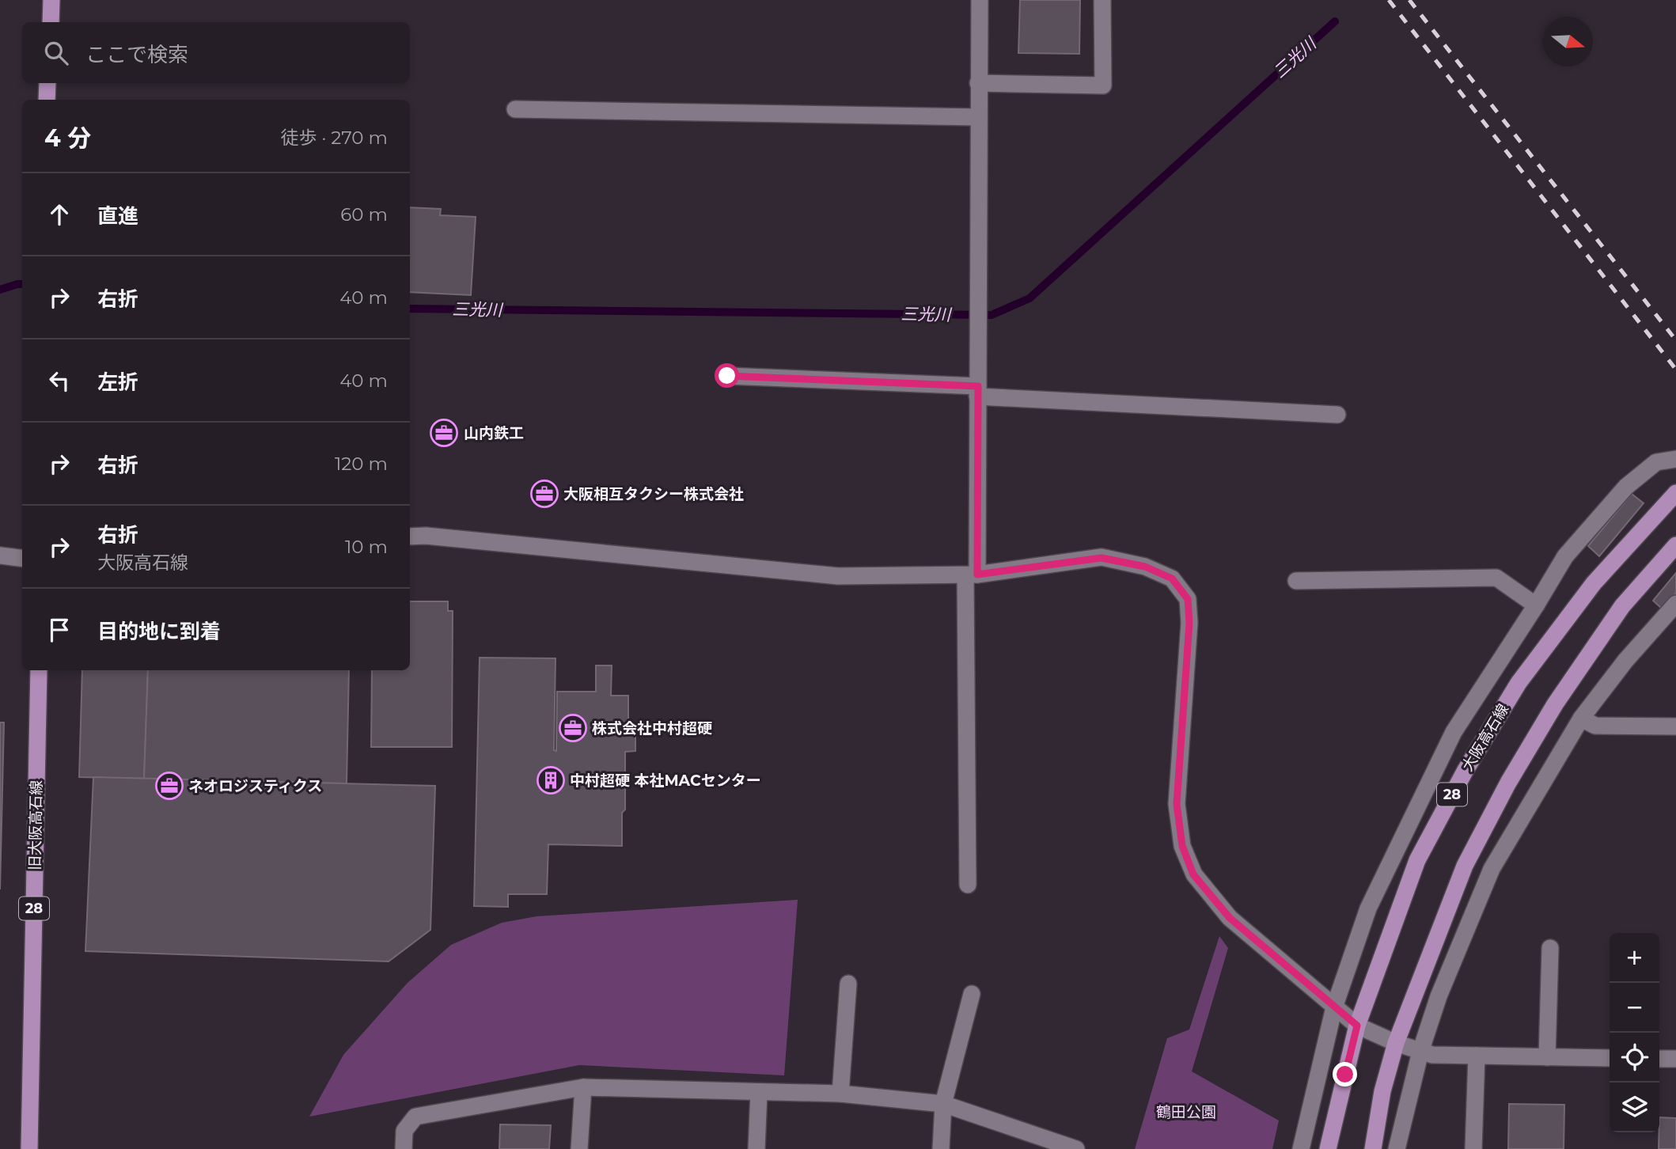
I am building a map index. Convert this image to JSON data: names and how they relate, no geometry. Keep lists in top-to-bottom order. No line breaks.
{"streets":{"main road":["大阪高石線","28","旧大阪高石線"]},"water":["三光川"],"parks":["鶴田公園"],"places":{"office":["山内鉄工","大阪相互タクシー株式会社","株式会社中村超硬","ネオロジスティクス"],"building":["中村超硬 本社MACセンター"]},"north":"right","page":{"search":"ここで検索","heading":["4 分","徒歩 · 270 m"],"list":[["直進","60 m"],["右折","40 m"],["左折","40 m"],["右折","120 m"],["右折","大阪高石線","10 m"],"目的地に到着"],"map_buttons":["+","−"]}}
